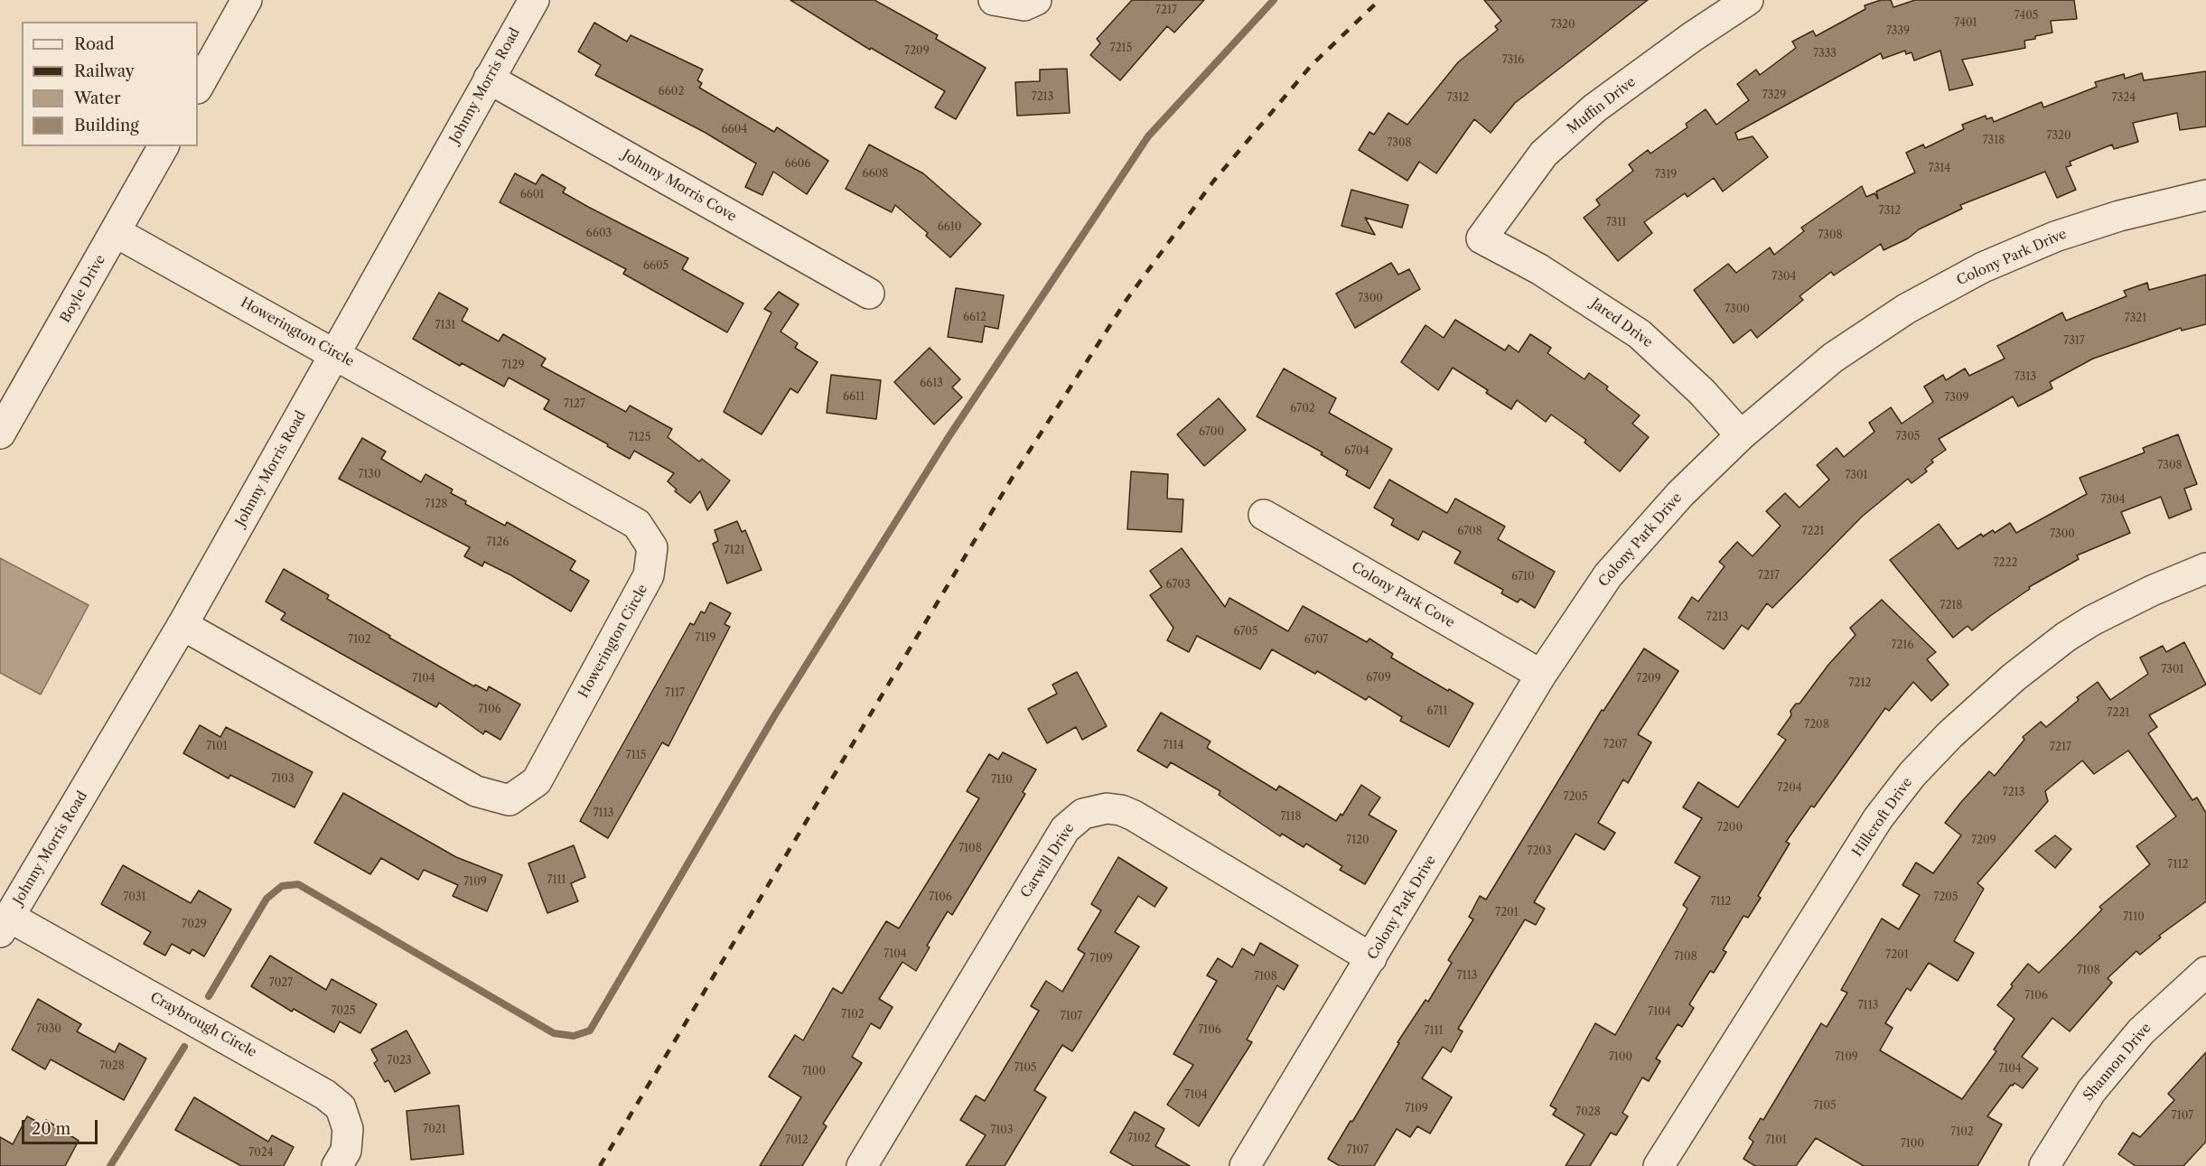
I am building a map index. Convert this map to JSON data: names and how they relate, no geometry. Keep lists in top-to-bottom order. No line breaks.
{"streets":{"street":["Johnny Morris Road","Muffin Drive","Johnny Morris Cove","Colony Park Drive","Boyle Drive","Jared Drive","Howerington Circle","Colony Park Cove","Hillcroft Drive","Carwill Drive","Craybrough Circle","Shannon Drive"]},"crossings":[["Johnny Morris Road","Johnny Morris Cove"],["Johnny Morris Road","Howerington Circle"],["Johnny Morris Road","Craybrough Circle"],["Muffin Drive","Jared Drive"],["Colony Park Drive","Jared Drive"],["Colony Park Drive","Colony Park Cove"],["Colony Park Drive","Carwill Drive"],["Boyle Drive","Howerington Circle"]],"house_numbers":["7217","7405","7401","7320","7339","7215","7209","7333","7316","6602","7329","7213","7312","7324","6604","7320","7318","7308","6606","7314","6608","7319","6601","7312","7311","6610","6603","7308","6605","7304","7300","7300","6612","7321","7131","7317","7129","7313","6613","6611","7309","7127","6702","6700","7305","7125","6704","7308","7130","7301","7304","7128","6708","7221","7300","7126","7121","7222","7217","6710","6703","7218","7213","6705","7119","7102","6707","7216","7301","6709","7104","7209","7212","7117","7106","6711","7221","7208","7207","7114","7101","7217","7115","7103","7110","7204","7213","7205","7113","7118","7200","7120","7209","7108","7203","7112","7111","7109","7031","7106","7205","7112","7201","7110","7029","7104","7201","7108","7109","7108","7113","7108","7027","7106","7113","7025","7104","7102","7107","7030","7106","7111","7100","7109","7023","7028","7105","7104","7100","7104","7105","7109","7028","7107","7021","7103","7102","7102","7012","7101","7100","7107","7024"],"legend":["Road","Railway","Water","Building"],"scale_bar":"20 m"}
